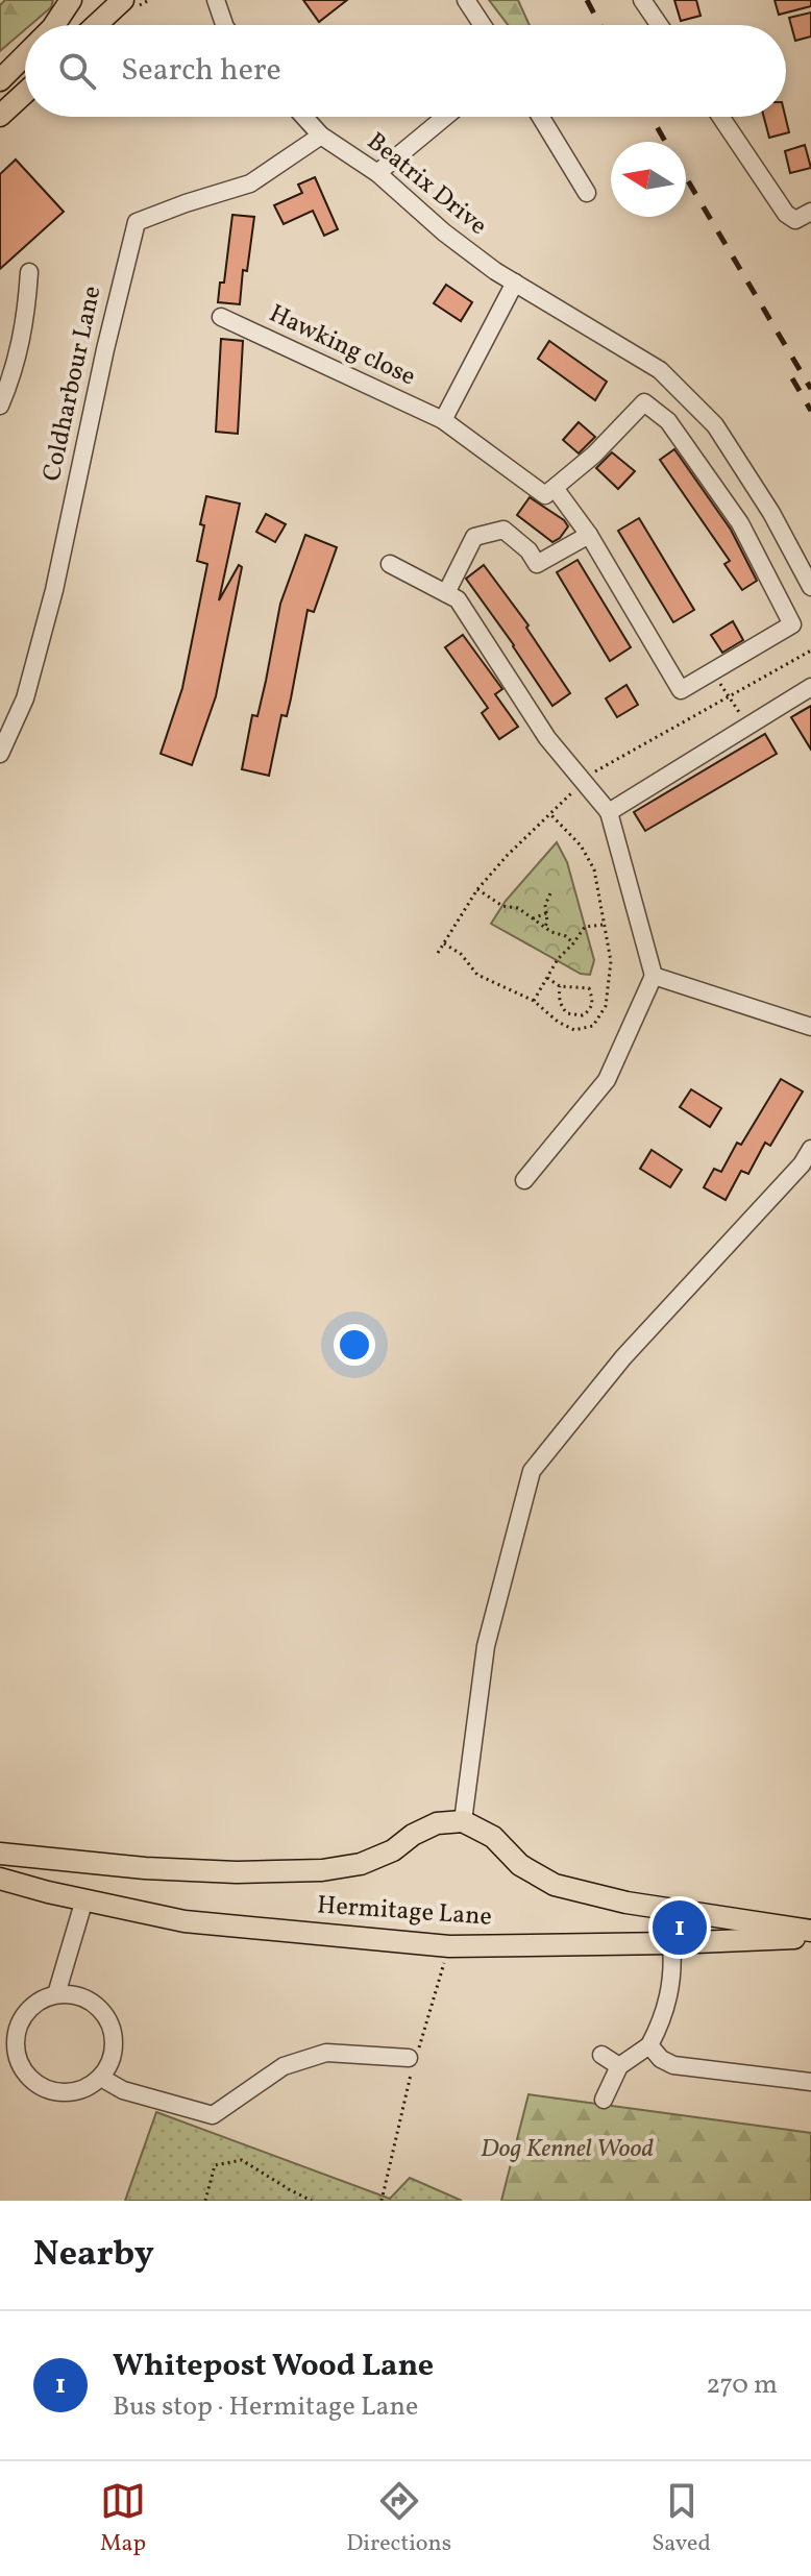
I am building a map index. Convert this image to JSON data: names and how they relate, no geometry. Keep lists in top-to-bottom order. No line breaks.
{"streets":{"main road":["Hermitage Lane"],"street":["Beatrix Drive","Hawking close","Coldharbour Lane"]},"crossings":[["Beatrix Drive","Coldharbour Lane"]],"parks":["Dog Kennel Wood"],"north":"left","page":{"search":"Search here","pins":"1","heading":"Nearby","list":[{"mark":"1","name":"Whitepost Wood Lane","note":"Bus stop · Hermitage Lane","value":"270 m"}],"nav":["Map","Directions","Saved"]}}
